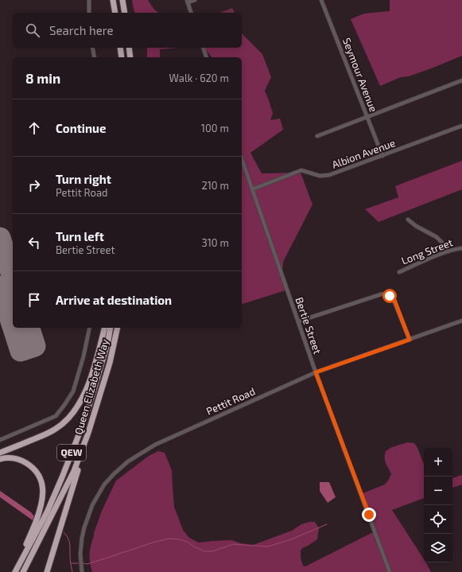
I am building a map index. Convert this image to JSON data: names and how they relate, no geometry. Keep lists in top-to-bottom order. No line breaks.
{"streets":{"highway":["Queen Elizabeth Way","QEW"],"street":["Seymour Avenue","Albion Avenue","Long Street","Bertie Street","Pettit Road"]},"crossings":[["Seymour Avenue","Albion Avenue"],["Albion Avenue","Bertie Street"],["Bertie Street","Pettit Road"]],"page":{"search":"Search here","heading":["8 min","Walk · 620 m"],"list":[["Continue","100 m"],["Turn right","Pettit Road","210 m"],["Turn left","Bertie Street","310 m"],"Arrive at destination"],"map_buttons":["+","−"]}}
